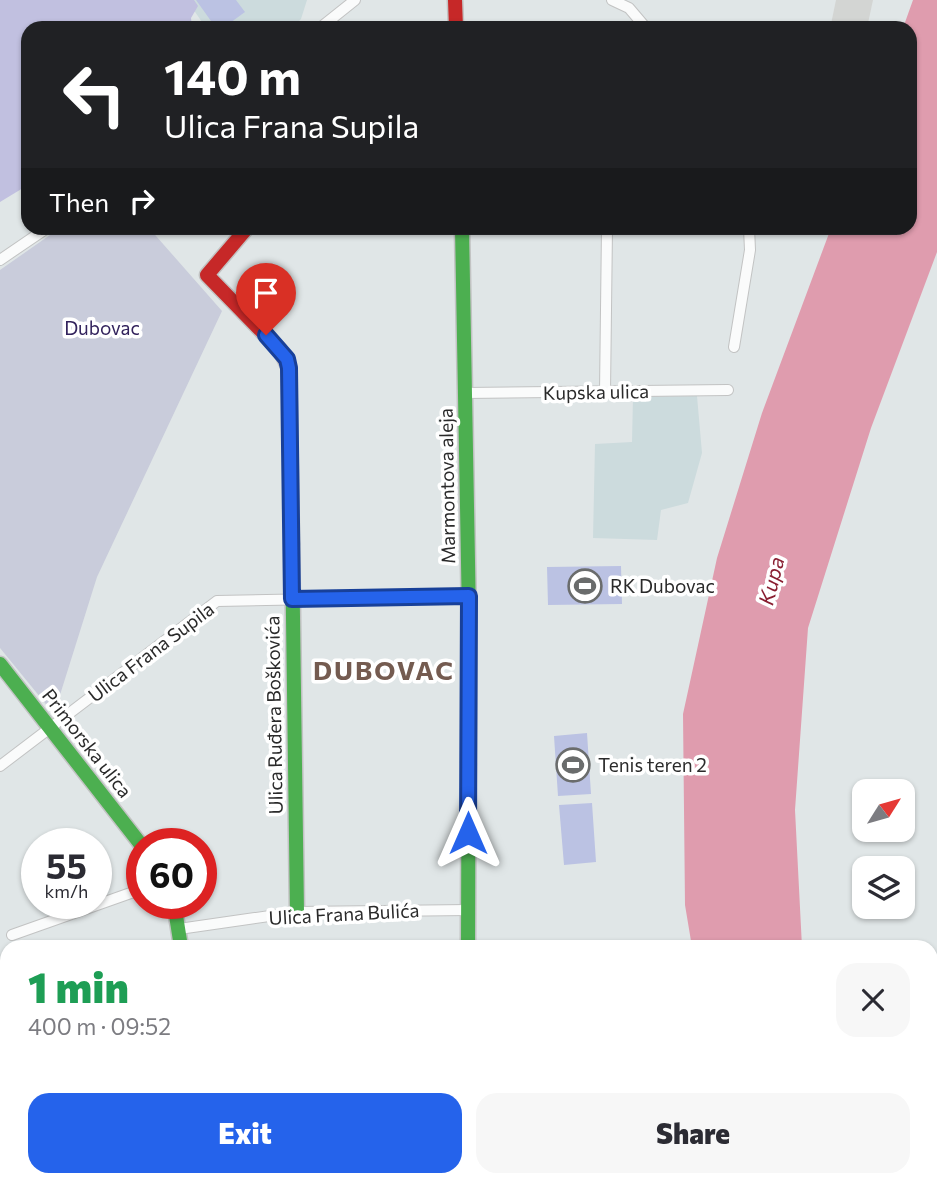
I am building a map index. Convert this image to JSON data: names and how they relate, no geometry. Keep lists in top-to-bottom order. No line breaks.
{"streets":{"main road":["Marmontova aleja","Ulica Ruđera Boškovića","Primorska ulica"],"street":["Kupska ulica","Ulica Frana Supila","Ulica Frana Bulića"]},"crossings":[["Kupska ulica","Marmontova aleja"],["Marmontova aleja","Ulica Frana Supila"],["Marmontova aleja","Ulica Frana Bulića"],["Ulica Frana Supila","Ulica Ruđera Boškovića"],["Ulica Frana Supila","Primorska ulica"],["Ulica Ruđera Boškovića","Ulica Frana Bulića"]],"districts":["DUBOVAC"],"water":["Kupa"],"parks":["Dubovac"],"places":{"sports":["RK Dubovac","Tenis teren 2"]},"north":"top right","page":{"turn":["140 m","Ulica Frana Supila"],"then":"Then","speed":"55 km/h","limit":"60","heading":["1 min","400 m · 09:52"],"buttons":["Exit","Share"]}}
